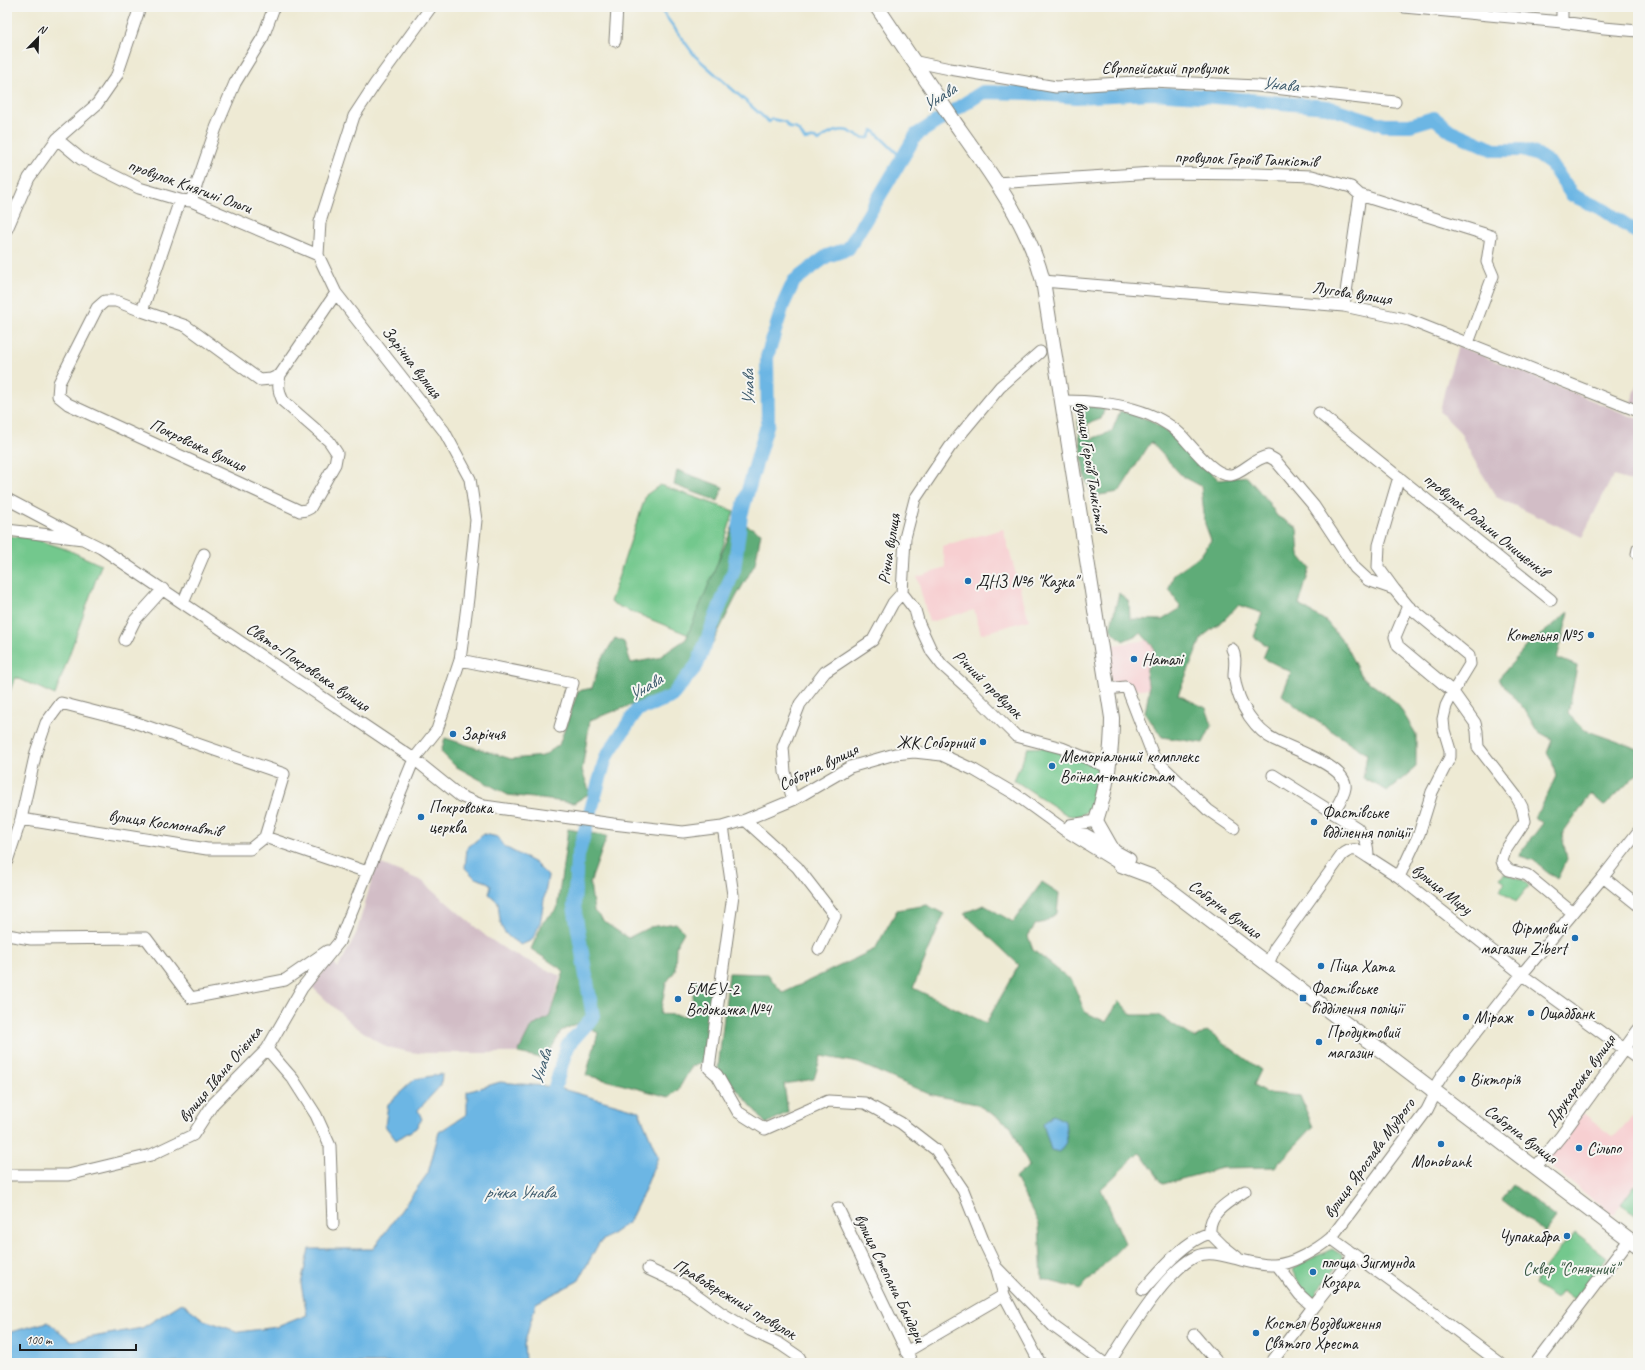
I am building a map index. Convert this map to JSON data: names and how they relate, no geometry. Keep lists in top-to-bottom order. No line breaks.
{"streets":{"main road":["вулиця Героїв Танкістів","Соборна вулиця"],"street":["Європейський провулок","провулок Героїв Танкістів","провулок Княгині Ольги","Лугова вулиця","Зарічна вулиця","Покровська вулиця","провулок Родини Онищенків","Річна вулиця","Свято-Покровська вулиця","Річний провулок","вулиця Космонавтів","вулиця Миру","вулиця Івана Огієнка","Друкарська вулиця","вулиця Ярослава Мудрого","вулиця Степана Бандери","Правобережний провулок"]},"crossings":[["Європейський провулок","вулиця Героїв Танкістів"],["провулок Героїв Танкістів","Лугова вулиця"],["провулок Героїв Танкістів","вулиця Героїв Танкістів"],["провулок Княгині Ольги","Зарічна вулиця"],["Лугова вулиця","вулиця Героїв Танкістів"],["Зарічна вулиця","Свято-Покровська вулиця"],["Зарічна вулиця","Соборна вулиця"],["Зарічна вулиця","вулиця Івана Огієнка"],["вулиця Героїв Танкістів","Річний провулок"],["вулиця Героїв Танкістів","Соборна вулиця"],["провулок Родини Онищенків","вулиця Миру"],["Річна вулиця","Річний провулок"],["Річна вулиця","Соборна вулиця"],["Свято-Покровська вулиця","Соборна вулиця"],["Свято-Покровська вулиця","вулиця Івана Огієнка"],["Соборна вулиця","вулиця Миру"],["Соборна вулиця","вулиця Івана Огієнка"],["Соборна вулиця","Друкарська вулиця"],["Соборна вулиця","вулиця Ярослава Мудрого"],["вулиця Миру","Друкарська вулиця"],["вулиця Миру","вулиця Ярослава Мудрого"]],"water":["Унава","річка Унава"],"parks":["Сквер \"Сонячний\""],"places":{"other":["ДНЗ №6 \"Казка\"","Котельня №5","Наталі","Заріччя","ЖК Соборний","Меморіальний комплекс Воїнам-танкістам","Покровська церква","Фастівське вдділення поліції","Фірмовий магазин Zibert","Піца Хата","БМЕУ-2 Водокачка №4","Ощадбанк","Міраж","Продуктовий магазин","Вікторія","Monobank","Сільпо","Чупакабра","площа Зигмунда Козара","Костел Воздвиження Святого Хреста"],"transit":["Фастівське відділення поліції"]},"scale_bar":"100 m","north":"top right"}
